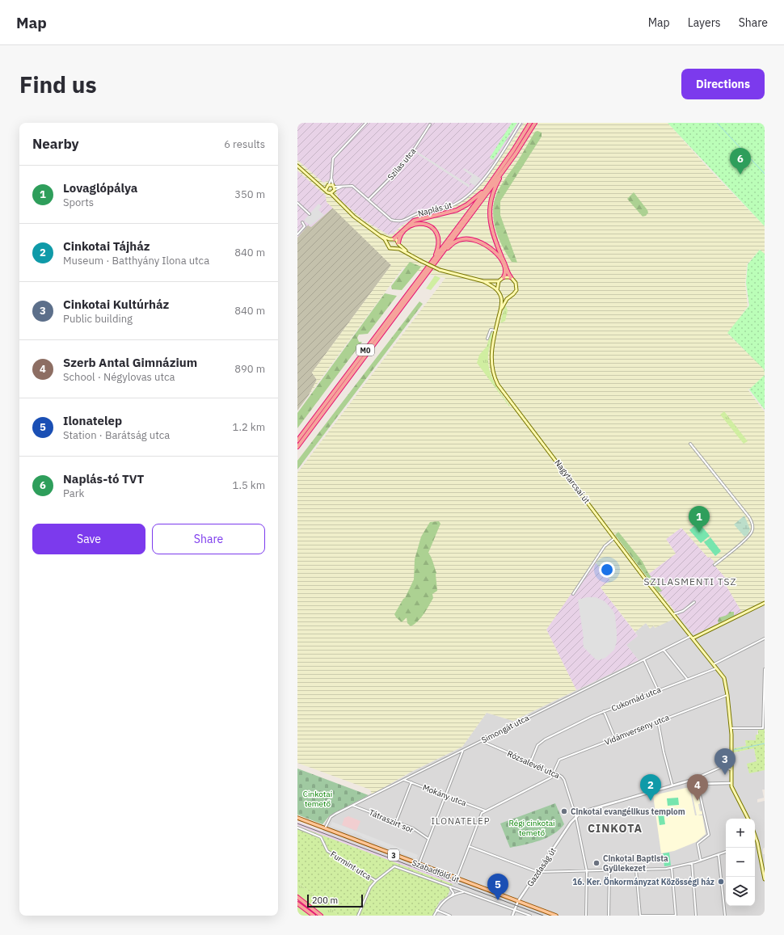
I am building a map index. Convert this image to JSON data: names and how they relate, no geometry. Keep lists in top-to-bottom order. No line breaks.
{"streets":{"highway":["M0"],"main road":["Nagytarcsai út","Simongát utca","3","Szabadföld út"],"street":["Szilas utca","Naplás út","Cukornád utca","Vidámverseny utca","Rózsalevél utca","Mokány utca","Tátraszirt sor","Furmint utca","Gazdaság út"]},"crossings":[["Szilas utca","Naplás út"],["Nagytarcsai út","Cukornád utca"],["Nagytarcsai út","Simongát utca"],["Nagytarcsai út","Vidámverseny utca"],["Cukornád utca","Rózsalevél utca"],["Simongát utca","Rózsalevél utca"],["Simongát utca","Mokány utca"],["Simongát utca","Tátraszirt sor"],["Simongát utca","Szabadföld út"],["Vidámverseny utca","Rózsalevél utca"],["Rózsalevél utca","Gazdaság út"],["Gazdaság út","Szabadföld út"]],"districts":["SZILASMENTI TSZ","ILONATELEP","CINKOTA"],"parks":["Cinkotai temető","Régi cinkotai temető"],"places":["Cinkotai evangélikus templom","Cinkotai Baptista Gyülekezet","16. Ker. Önkormányzat Közösségi ház"],"scale_bar":"200 m","page":{"header":"Map","nav":["Map","Layers","Share"],"buttons":["Directions",["Save","Share"]],"title":"Find us","heading":["Nearby","6 results"],"pins":["6","1","3","2","4","5"],"list":[{"mark":"1","name":"Lovaglópálya","note":"Sports","value":"350 m"},{"mark":"2","name":"Cinkotai Tájház","note":"Museum · Batthyány Ilona utca","value":"840 m"},{"mark":"3","name":"Cinkotai Kultúrház","note":"Public building","value":"840 m"},{"mark":"4","name":"Szerb Antal Gimnázium","note":"School · Négylovas utca","value":"890 m"},{"mark":"5","name":"Ilonatelep","note":"Station · Barátság utca","value":"1.2 km"},{"mark":"6","name":"Naplás-tó TVT","note":"Park","value":"1.5 km"}],"map_buttons":["+","−"],"scale":"200 m"}}
